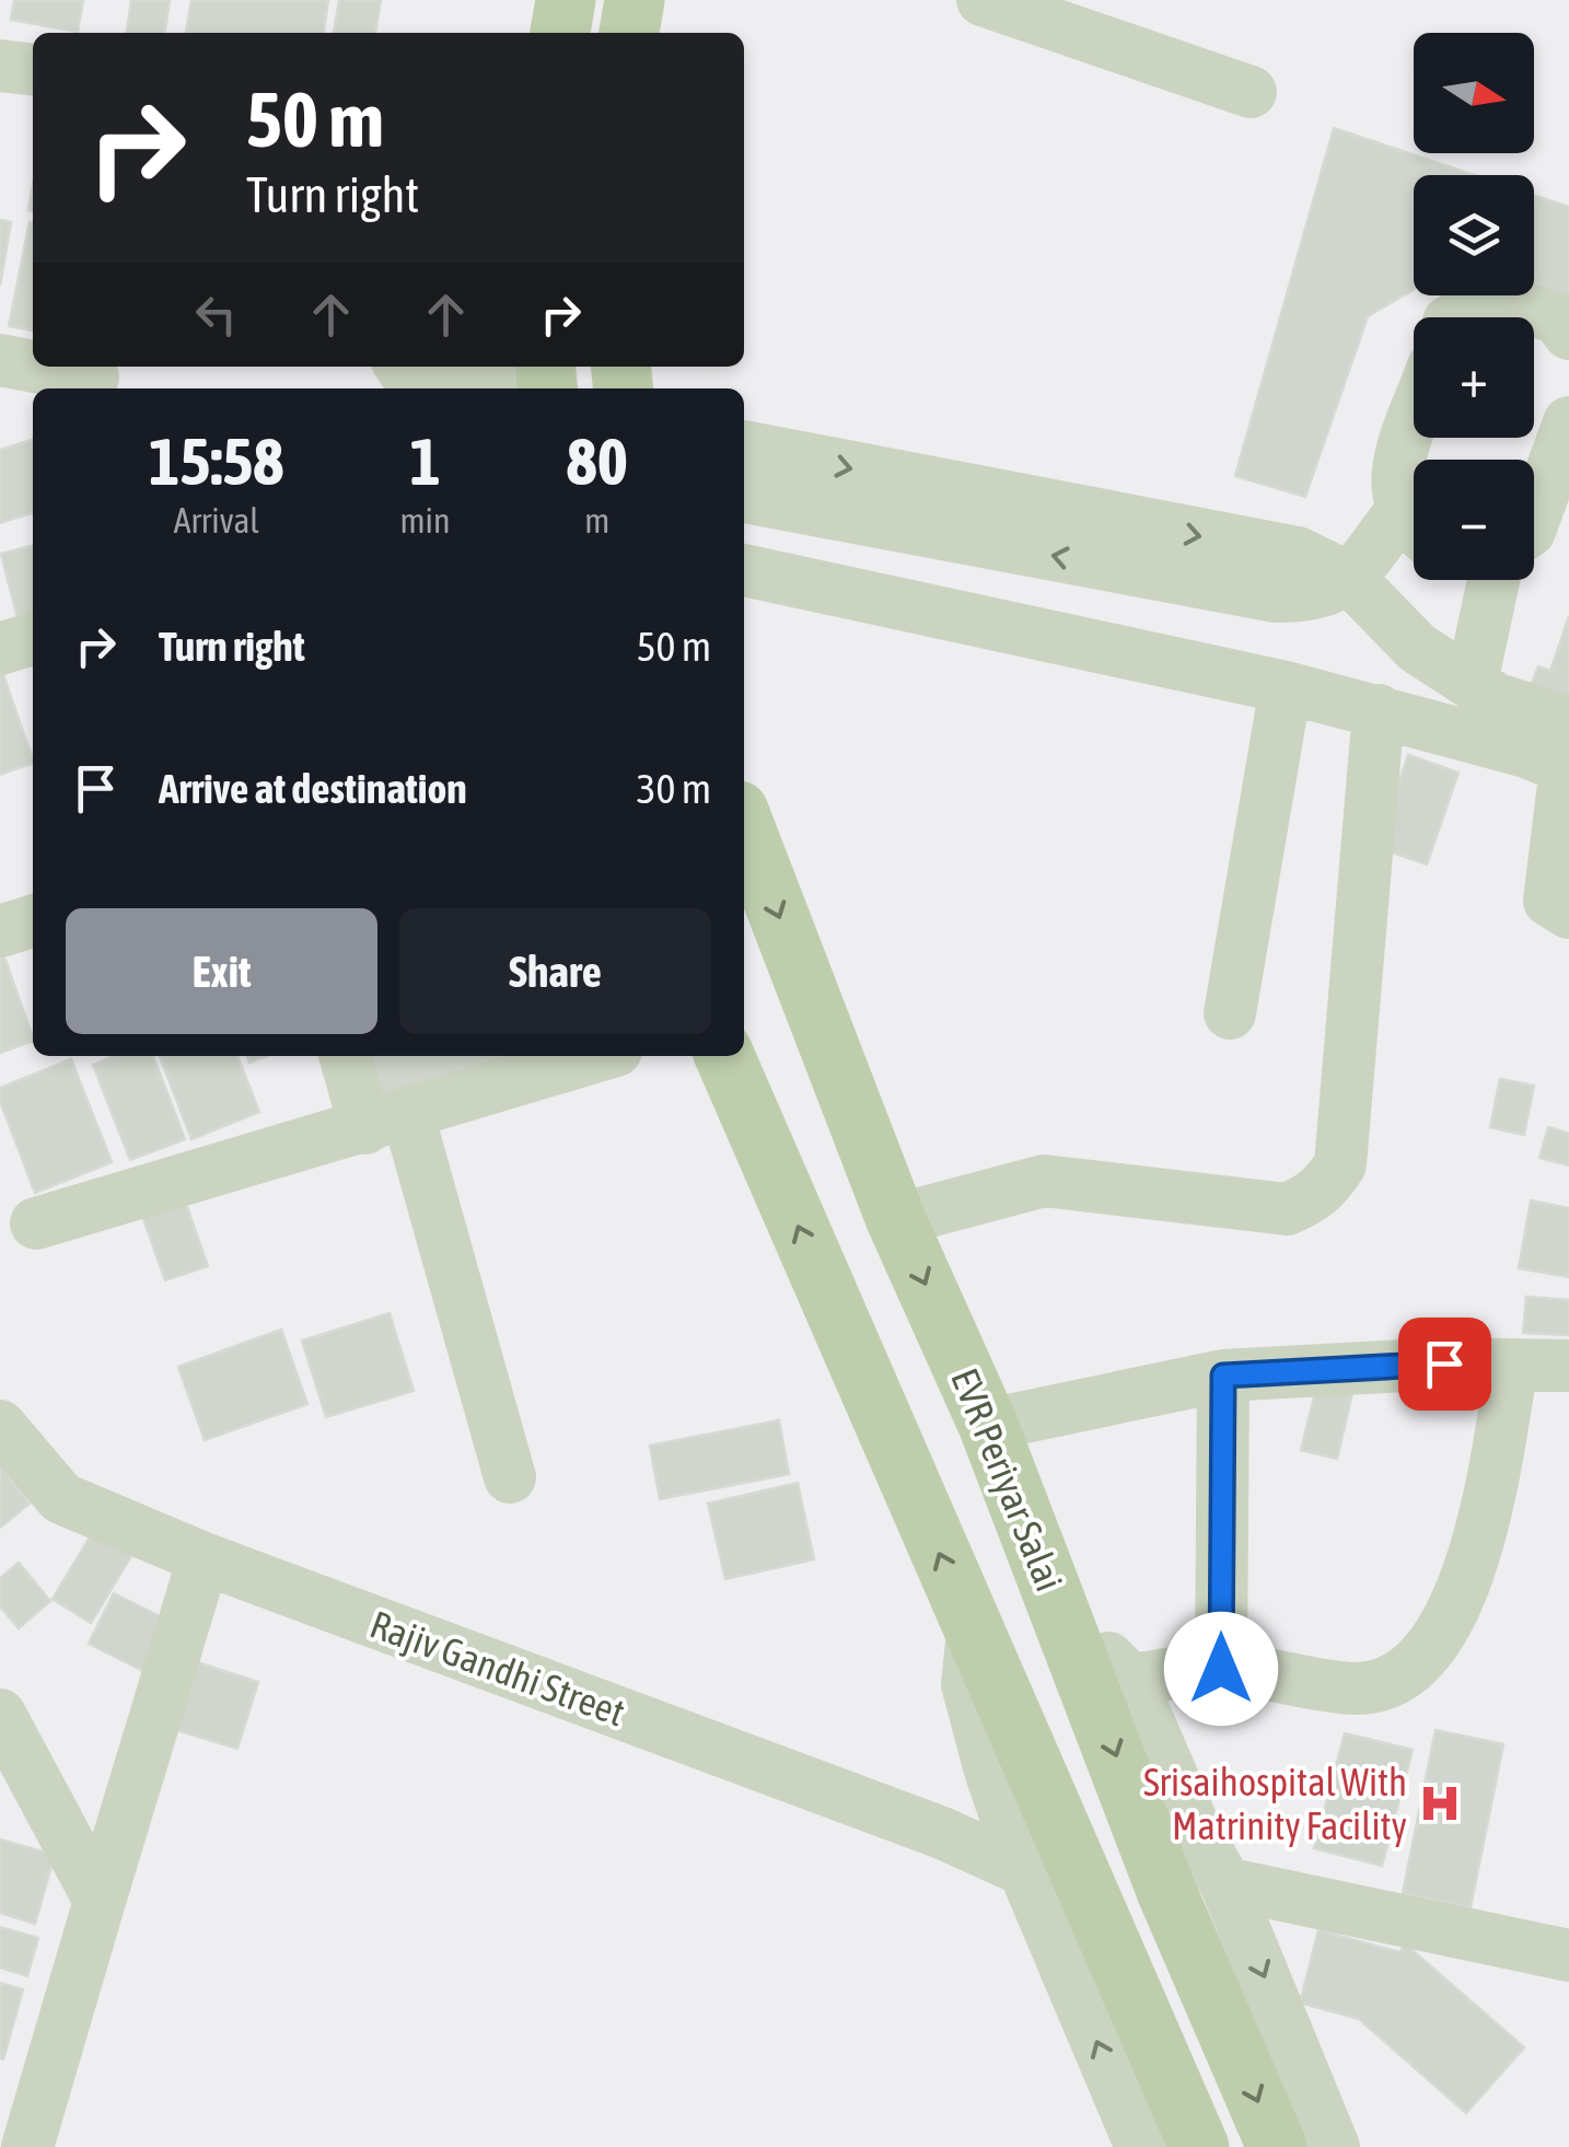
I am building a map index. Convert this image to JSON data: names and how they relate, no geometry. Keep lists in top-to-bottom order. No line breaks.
{"streets":{"main road":["EVR Periyar Salai"],"street":["Rajiv Gandhi Street"]},"places":{"hospital":["Srisaihospital With Matrinity Facility"]},"north":"right","page":{"map_buttons":["+","−"],"turn":["50 m","Turn right"],"eta":["15:58","Arrival","1","min","80","m"],"list":[{"name":"Turn right","value":"50 m"},{"name":"Arrive at destination","value":"30 m"}],"buttons":["Exit","Share"]}}
